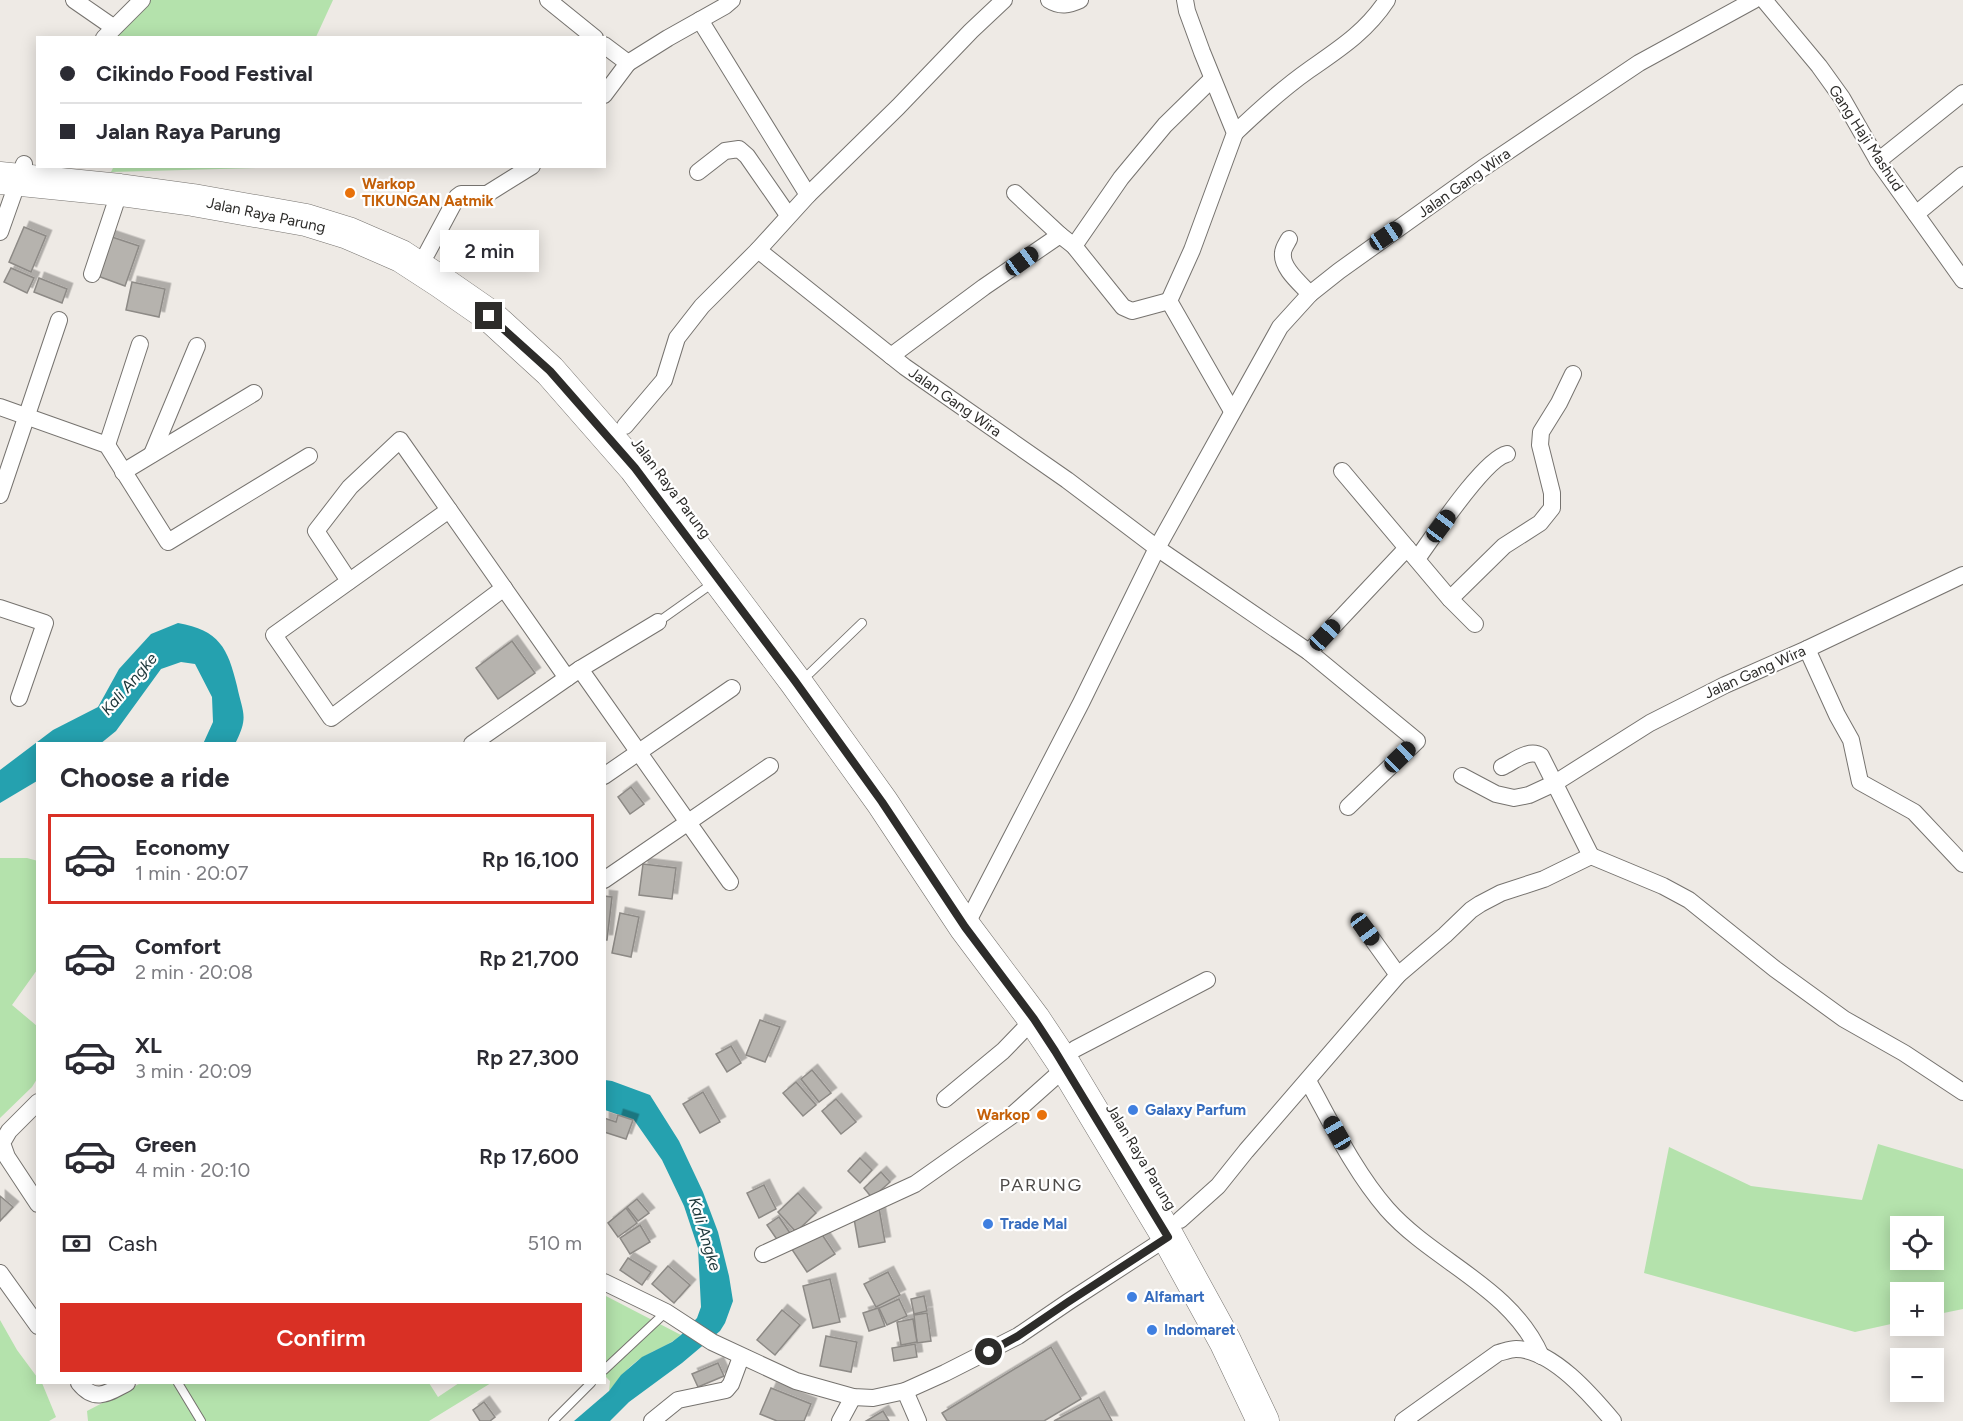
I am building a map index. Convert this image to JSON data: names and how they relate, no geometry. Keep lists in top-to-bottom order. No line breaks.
{"streets":{"highway":["Jalan Raya Parung"],"street":["Gang Haji Mashud","Jalan Gang Wira"]},"crossings":[["Jalan Gang Wira","Jalan Raya Parung"]],"districts":["PARUNG"],"water":["Kali Angke"],"places":["Warkop TIKUNGAN Aatmik","Galaxy Parfum","Warkop","Trade Mal","Alfamart","Indomaret"],"page":{"banner":["Cikindo Food Festival","Jalan Raya Parung"],"bubble":"2 min","heading":"Choose a ride","list":[{"name":"Economy","note":"1 min · 20:07","value":"Rp 16,100"},{"name":"Comfort","note":"2 min · 20:08","value":"Rp 21,700"},{"name":"XL","note":"3 min · 20:09","value":"Rp 27,300"},{"name":"Green","note":"4 min · 20:10","value":"Rp 17,600"}],"pay":["Cash","510 m"],"map_buttons":["+","−"],"buttons":"Confirm"}}
